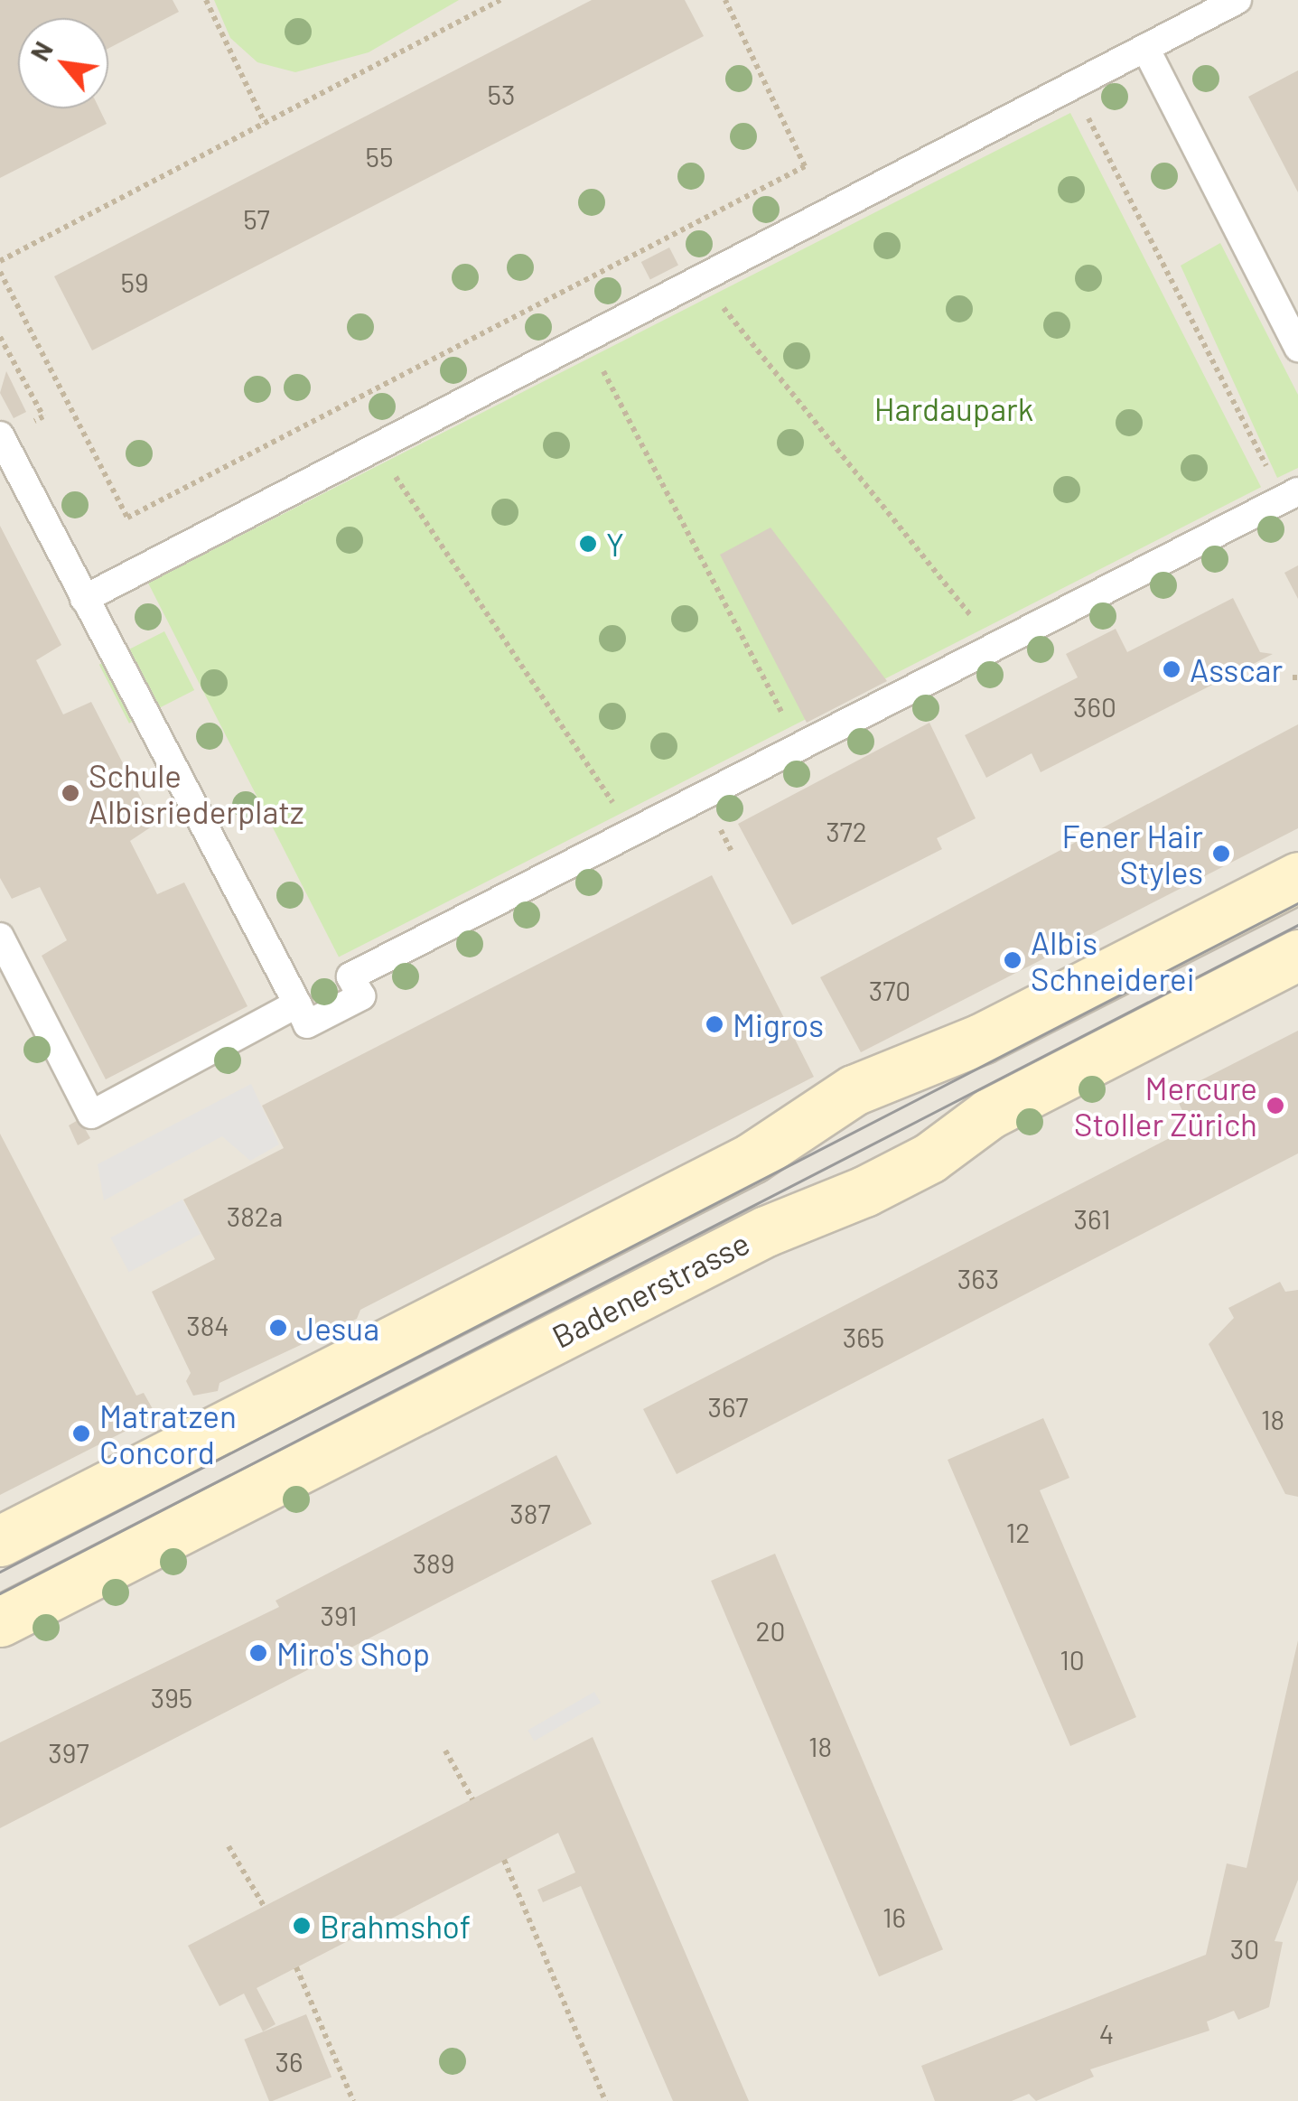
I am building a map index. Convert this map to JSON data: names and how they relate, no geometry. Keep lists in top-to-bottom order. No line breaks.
{"streets":{"street":["Badenerstrasse"]},"parks":["Hardaupark"],"places":["Y","Asscar","Schule Albisriederplatz","Fener Hair Styles","Albis Schneiderei","Migros","Mercure Stoller Zürich","Jesua","Matratzen Concord","Miro's Shop","Brahmshof"],"house_numbers":["53","55","57","59","360","372","370","382a","361","363","384","365","367","18","387","12","389","391","20","10","395","18","397","16","30","4","36"],"north":"top left"}
